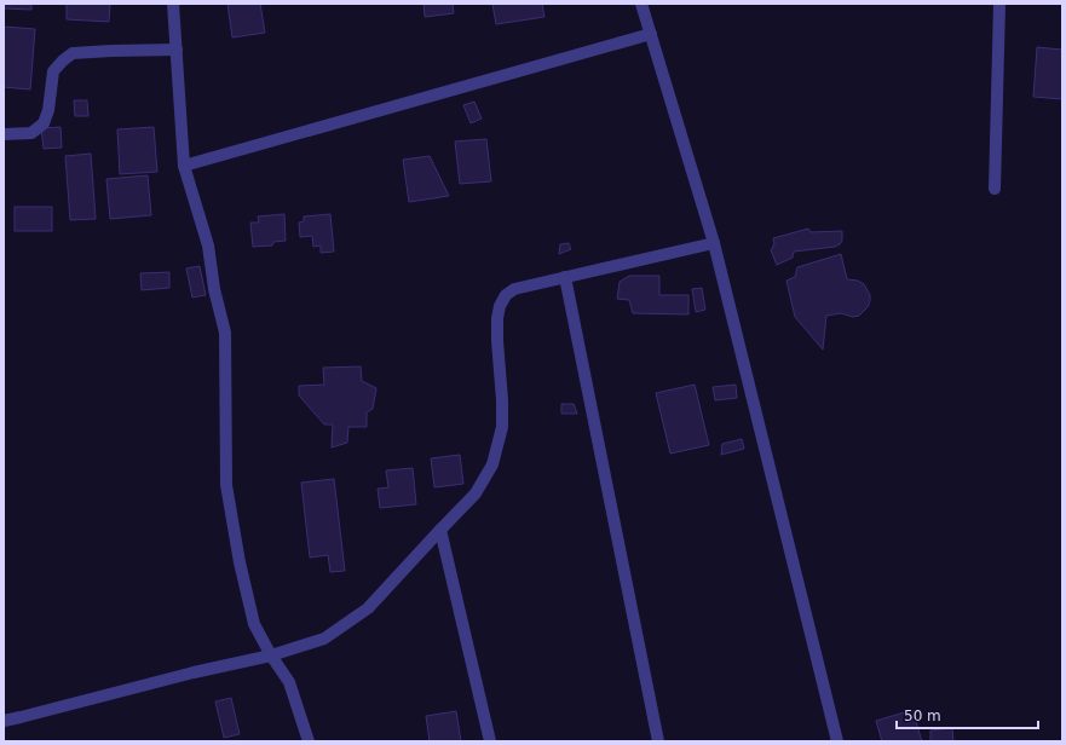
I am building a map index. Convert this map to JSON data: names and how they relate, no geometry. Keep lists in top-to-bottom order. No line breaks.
{"scale_bar":"50 m"}
